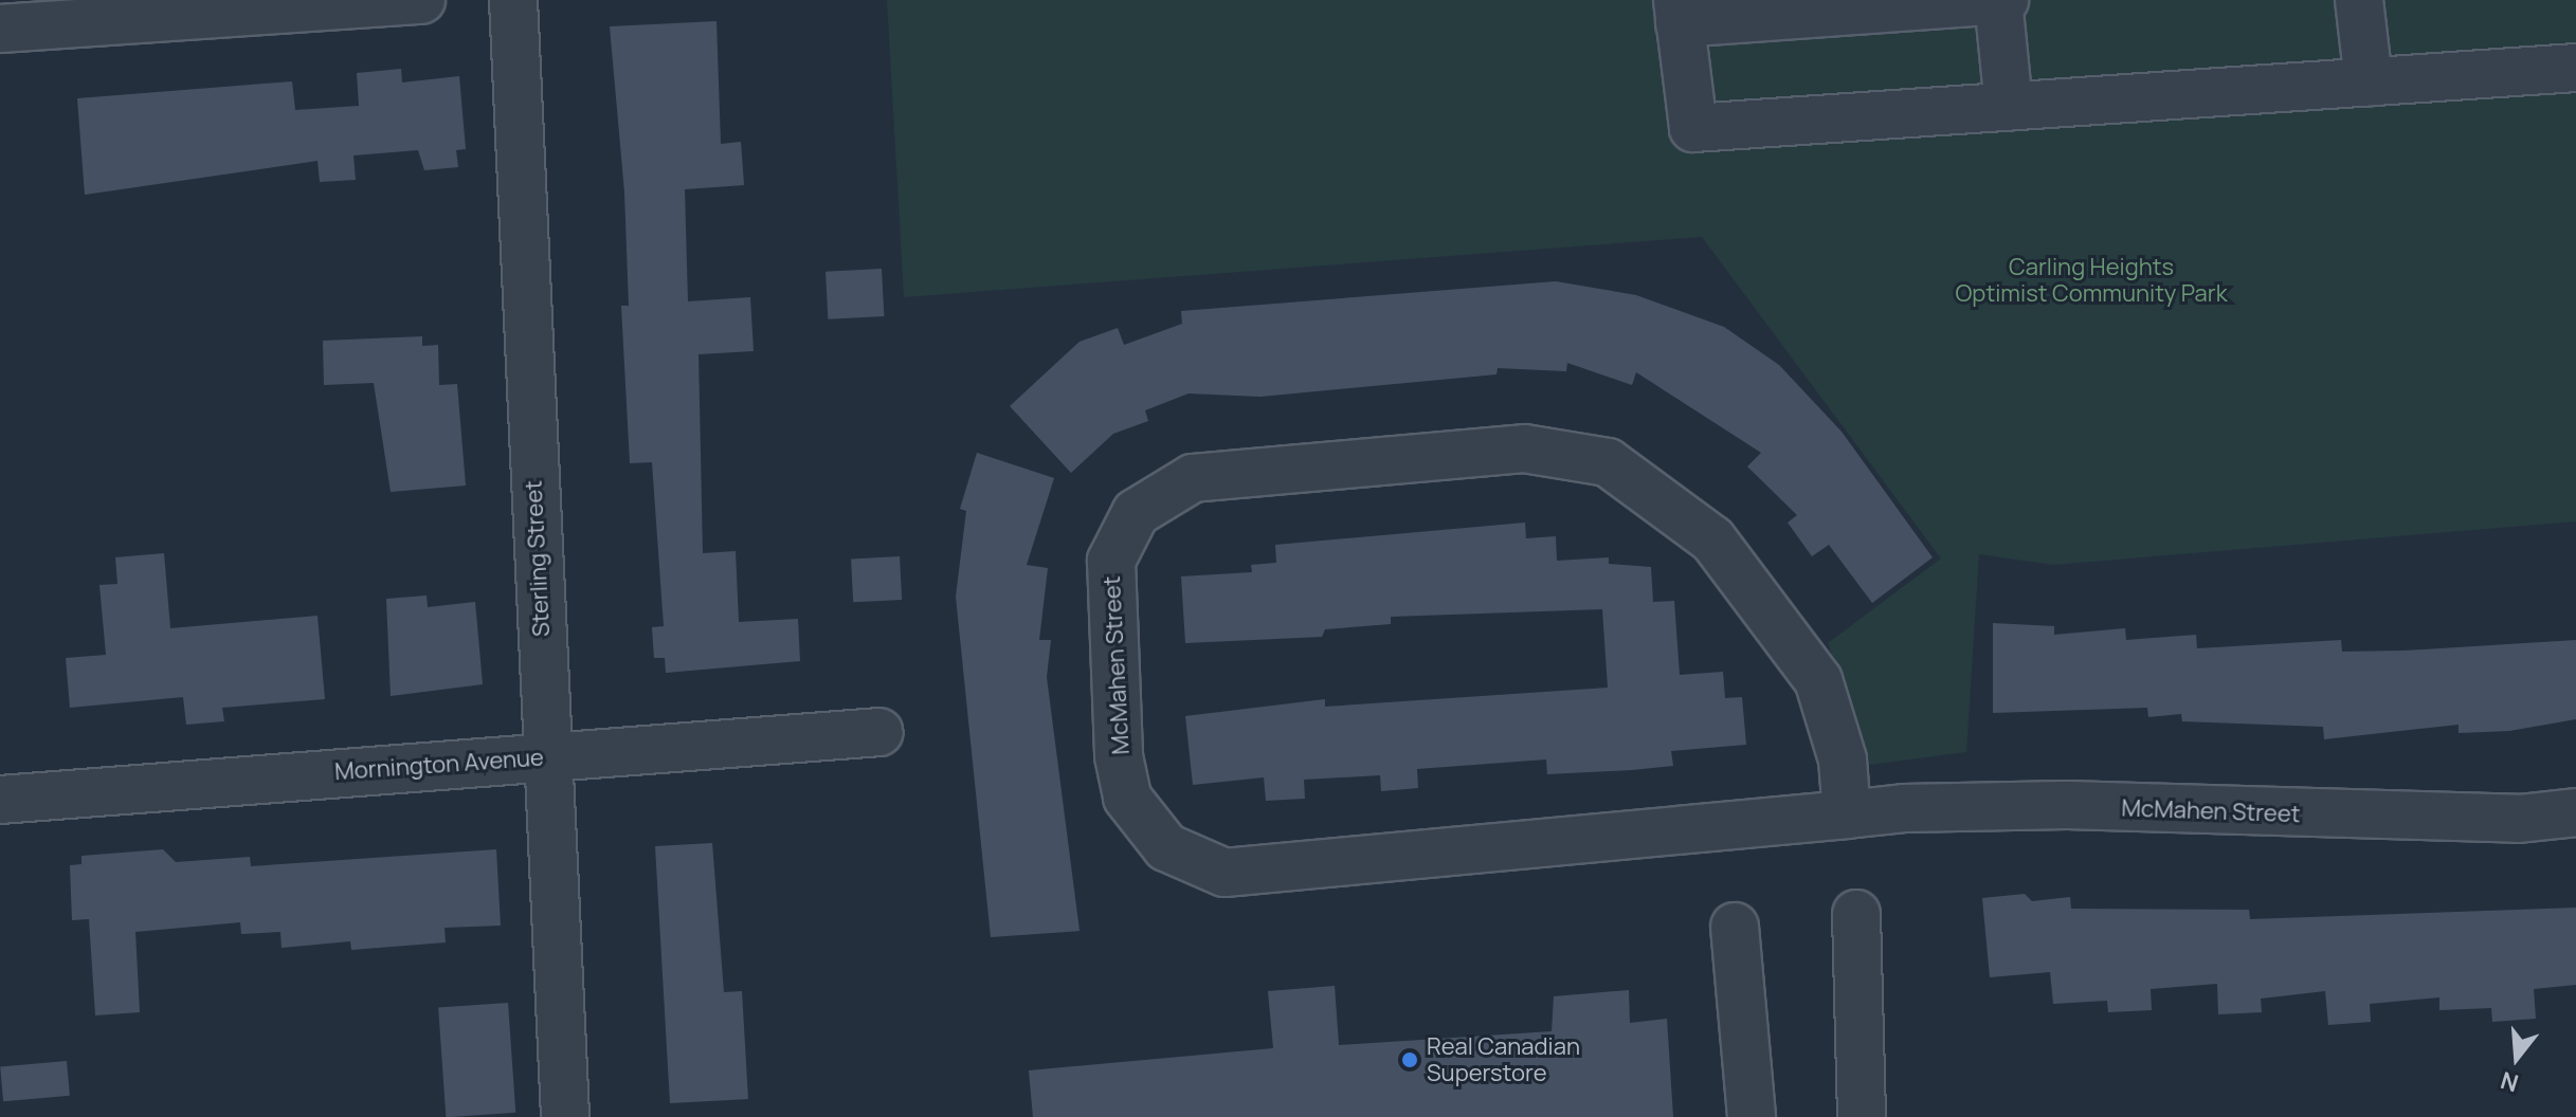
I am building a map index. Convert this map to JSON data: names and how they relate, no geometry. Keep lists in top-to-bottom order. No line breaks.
{"streets":{"street":["Sterling Street","McMahen Street","Mornington Avenue"]},"crossings":[["Sterling Street","Mornington Avenue"]],"parks":["Carling Heights Optimist Community Park"],"places":["Real Canadian Superstore"],"north":"bottom"}
